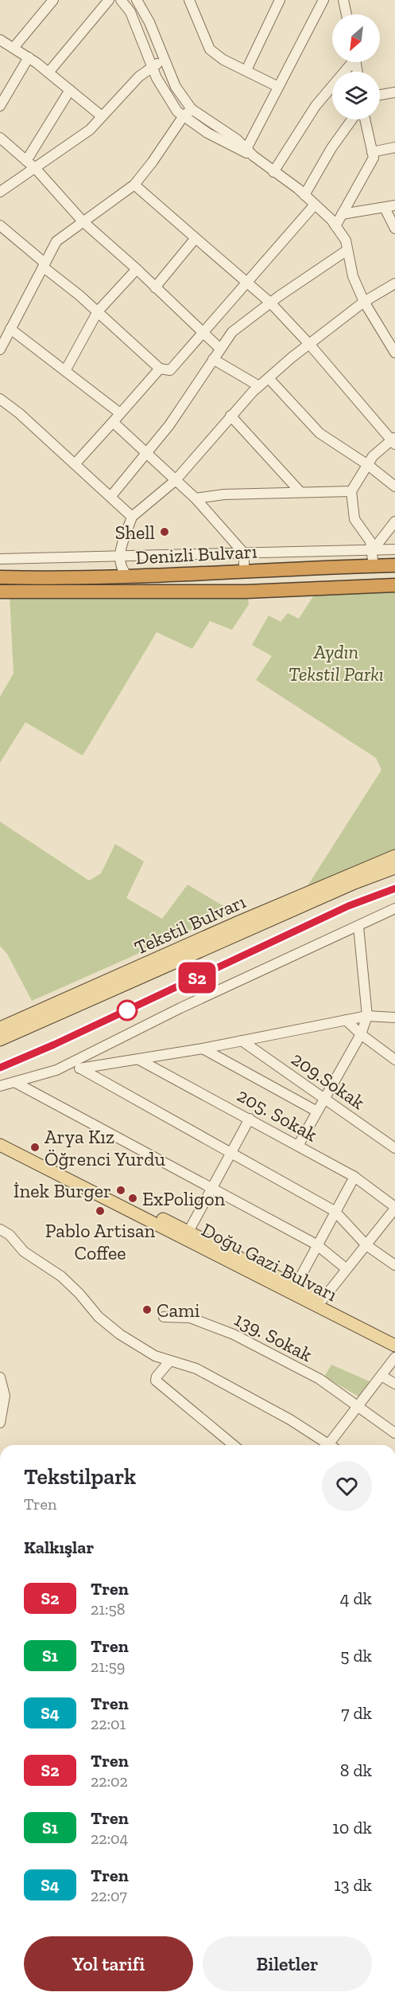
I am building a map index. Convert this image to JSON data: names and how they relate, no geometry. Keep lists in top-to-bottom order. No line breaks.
{"streets":{"highway":["Denizli Bulvarı"],"main road":["Tekstil Bulvarı","Doğu Gazi Bulvarı"],"street":["209.Sokak","205. Sokak","139. Sokak"]},"parks":["Aydın Tekstil Parkı"],"places":["Shell","Arya Kız Öğrenci Yurdu","İnek Burger","ExPoligon","Pablo Artisan Coffee","Cami"],"north":"bottom left","page":{"on_map":"S2","heading":[["Tekstilpark","Tren"],"Kalkışlar"],"list":[{"mark":"S2","name":"Tren","note":"21:58","value":"4 dk"},{"mark":"S1","name":"Tren","note":"21:59","value":"5 dk"},{"mark":"S4","name":"Tren","note":"22:01","value":"7 dk"},{"mark":"S2","name":"Tren","note":"22:02","value":"8 dk"},{"mark":"S1","name":"Tren","note":"22:04","value":"10 dk"},{"mark":"S4","name":"Tren","note":"22:07","value":"13 dk"}],"buttons":["Yol tarifi","Biletler"]}}
